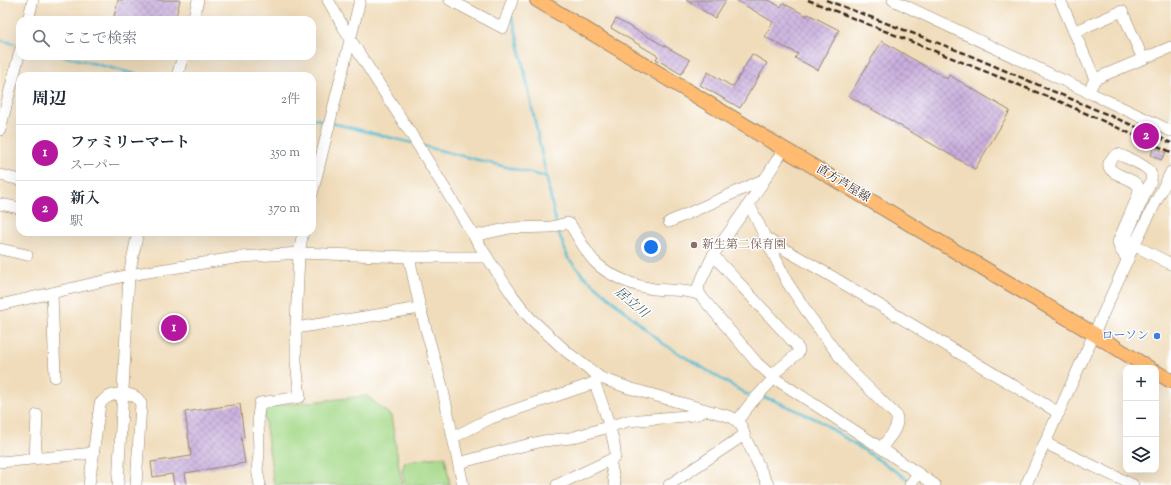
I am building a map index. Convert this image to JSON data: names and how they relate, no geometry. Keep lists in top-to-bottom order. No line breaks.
{"streets":{"main road":["直方芦屋線"]},"water":["居立川"],"places":["新生第二保育園","ローソン"],"page":{"search":"ここで検索","heading":["周辺","2件"],"pins":["2","1"],"list":[{"mark":"1","name":"ファミリーマート","note":"スーパー","value":"350 m"},{"mark":"2","name":"新入","note":"駅","value":"370 m"}],"map_buttons":["+","−"]}}
